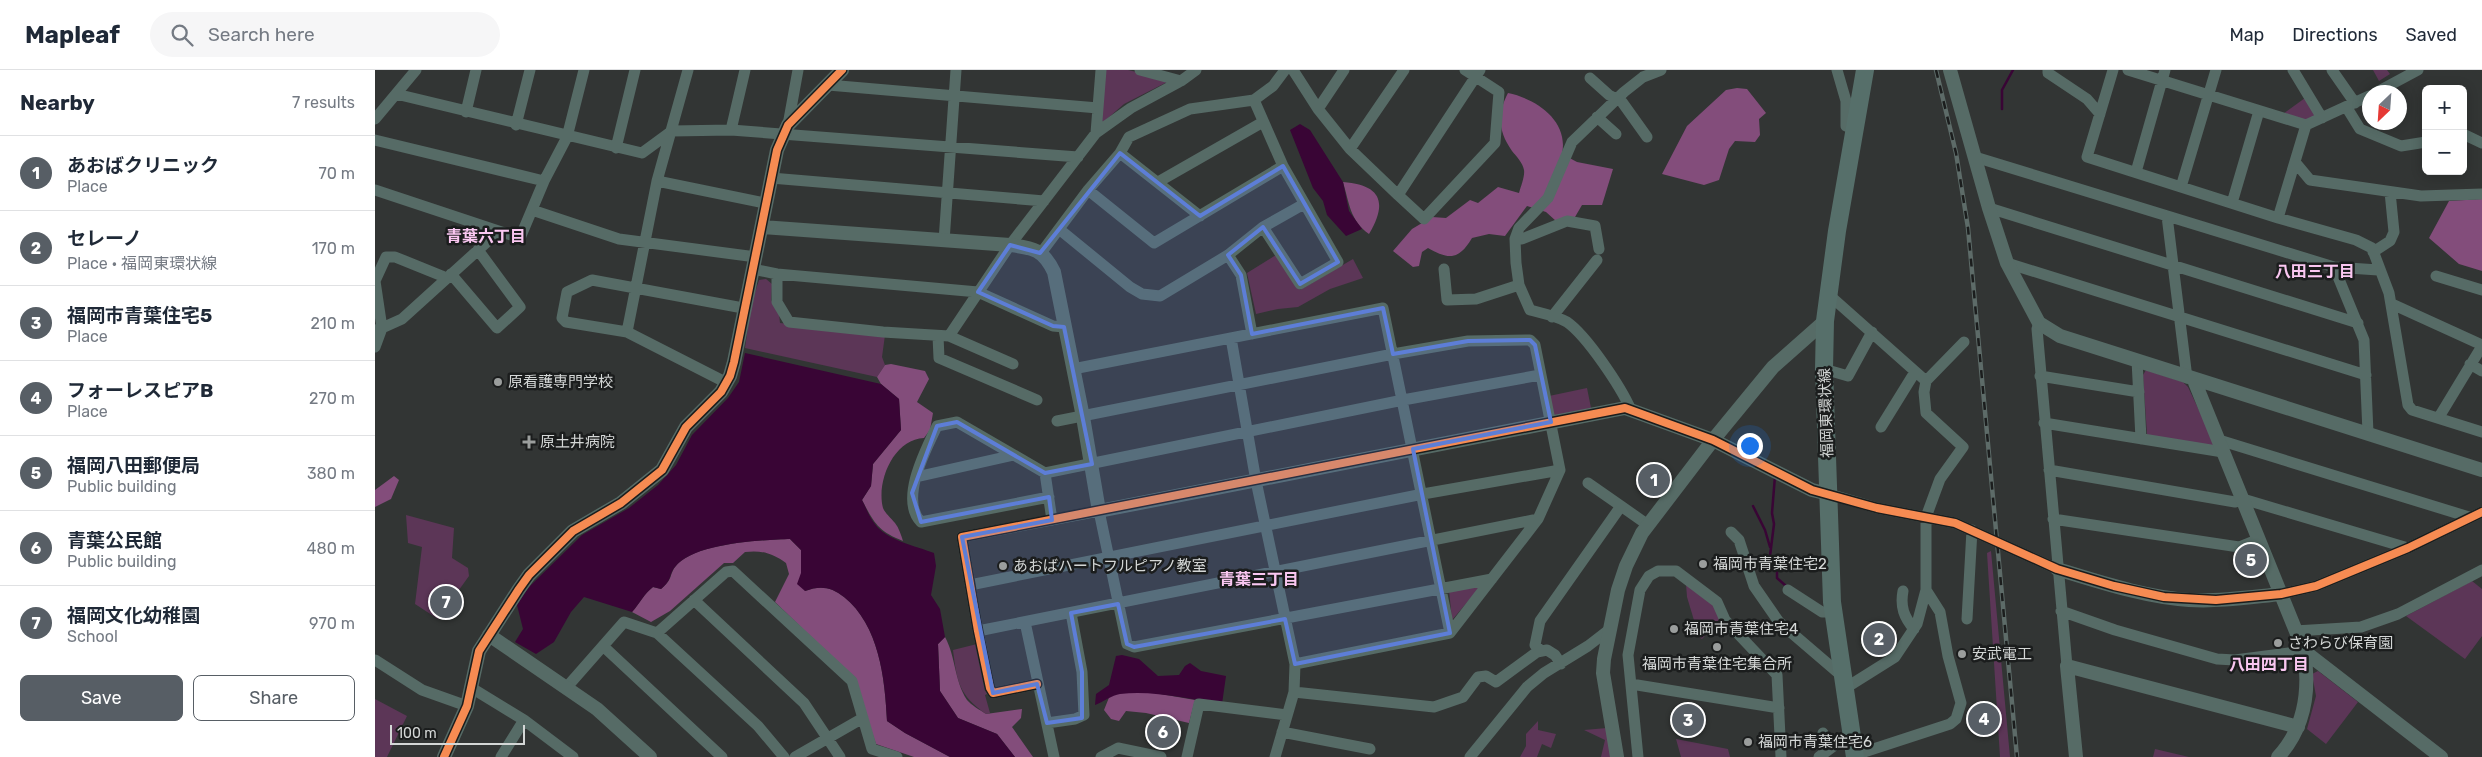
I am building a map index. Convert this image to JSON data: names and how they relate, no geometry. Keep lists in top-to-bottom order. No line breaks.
{"streets":{"main road":["福岡東環状線"]},"districts":["青葉六丁目","八田三丁目","青葉三丁目","八田四丁目"],"places":{"other":["原看護専門学校","福岡市青葉住宅2","あおばハートフルピアノ教室","福岡市青葉住宅4","さわらび保育園","福岡市青葉住宅集合所","安武電工","福岡市青葉住宅6"],"health":["原土井病院"]},"scale_bar":"100 m","north":"bottom left","page":{"header":"Mapleaf","search":"Search here","nav":["Map","Directions","Saved"],"heading":["Nearby","7 results"],"map_buttons":["+","−"],"list":[{"mark":"1","name":"あおばクリニック","note":"Place","value":"70 m"},{"mark":"2","name":"セレーノ","note":"Place · 福岡東環状線","value":"170 m"},{"mark":"3","name":"福岡市青葉住宅5","note":"Place","value":"210 m"},{"mark":"4","name":"フォーレスピアB","note":"Place","value":"270 m"},{"mark":"5","name":"福岡八田郵便局","note":"Public building","value":"380 m"},{"mark":"6","name":"青葉公民館","note":"Public building","value":"480 m"},{"mark":"7","name":"福岡文化幼稚園","note":"School","value":"970 m"}],"pins":["1","5","7","2","4","3","6"],"buttons":["Save","Share"],"scale":"100 m"}}
